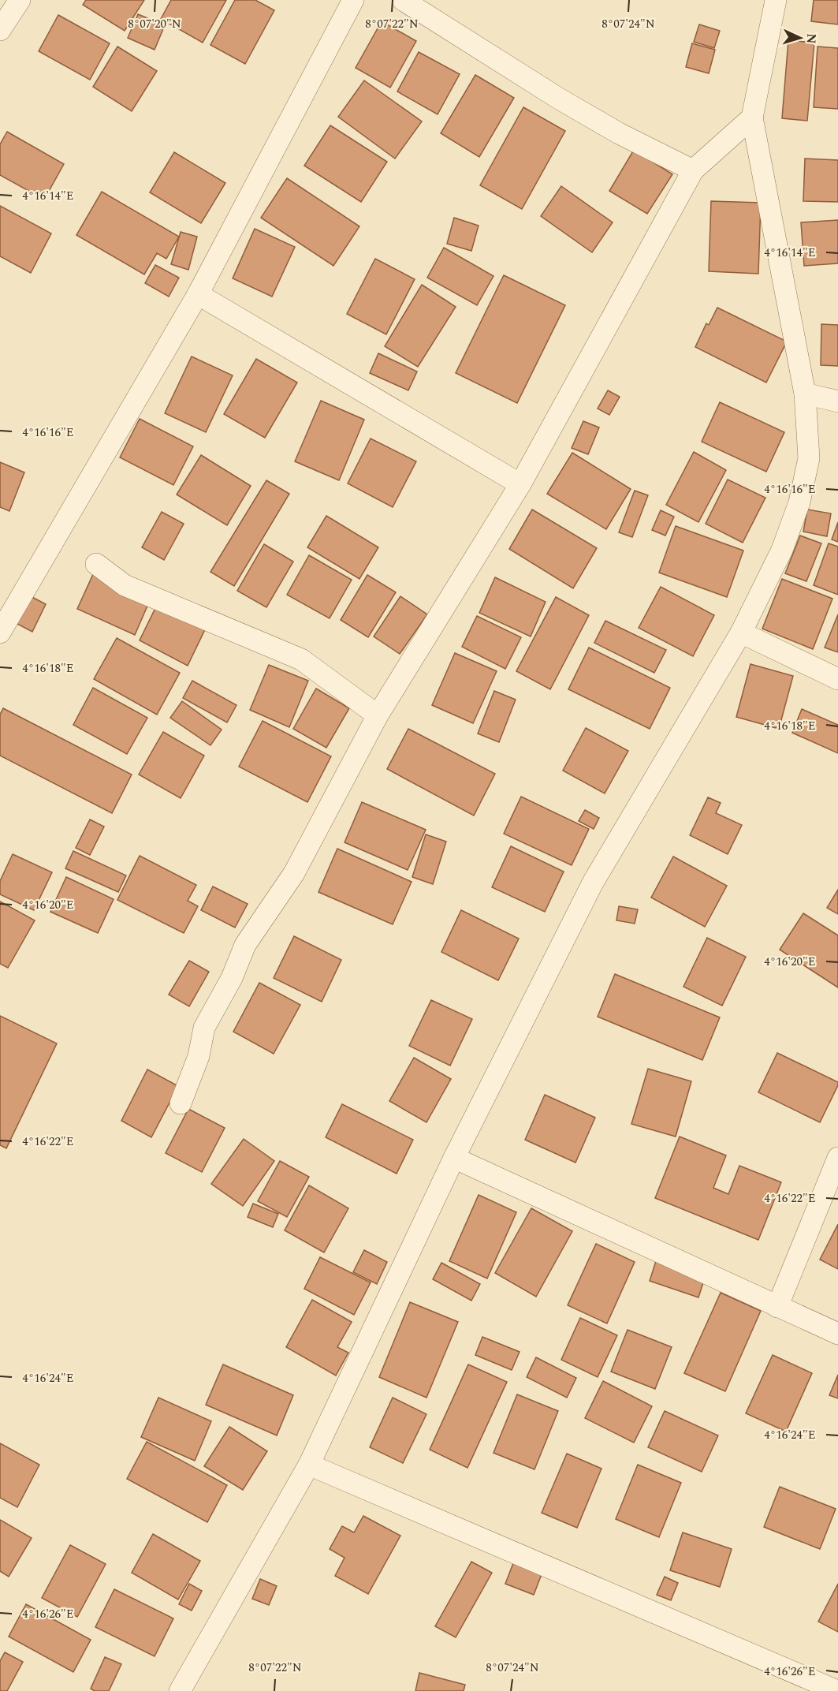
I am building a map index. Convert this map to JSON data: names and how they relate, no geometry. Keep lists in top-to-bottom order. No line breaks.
{"north":"right","coordinates":["8°07'20\"N","8°07'22\"N","8°07'24\"N","4°16'14\"E","4°16'16\"E","4°16'18\"E","4°16'20\"E","4°16'22\"E","4°16'24\"E","4°16'26\"E"]}
